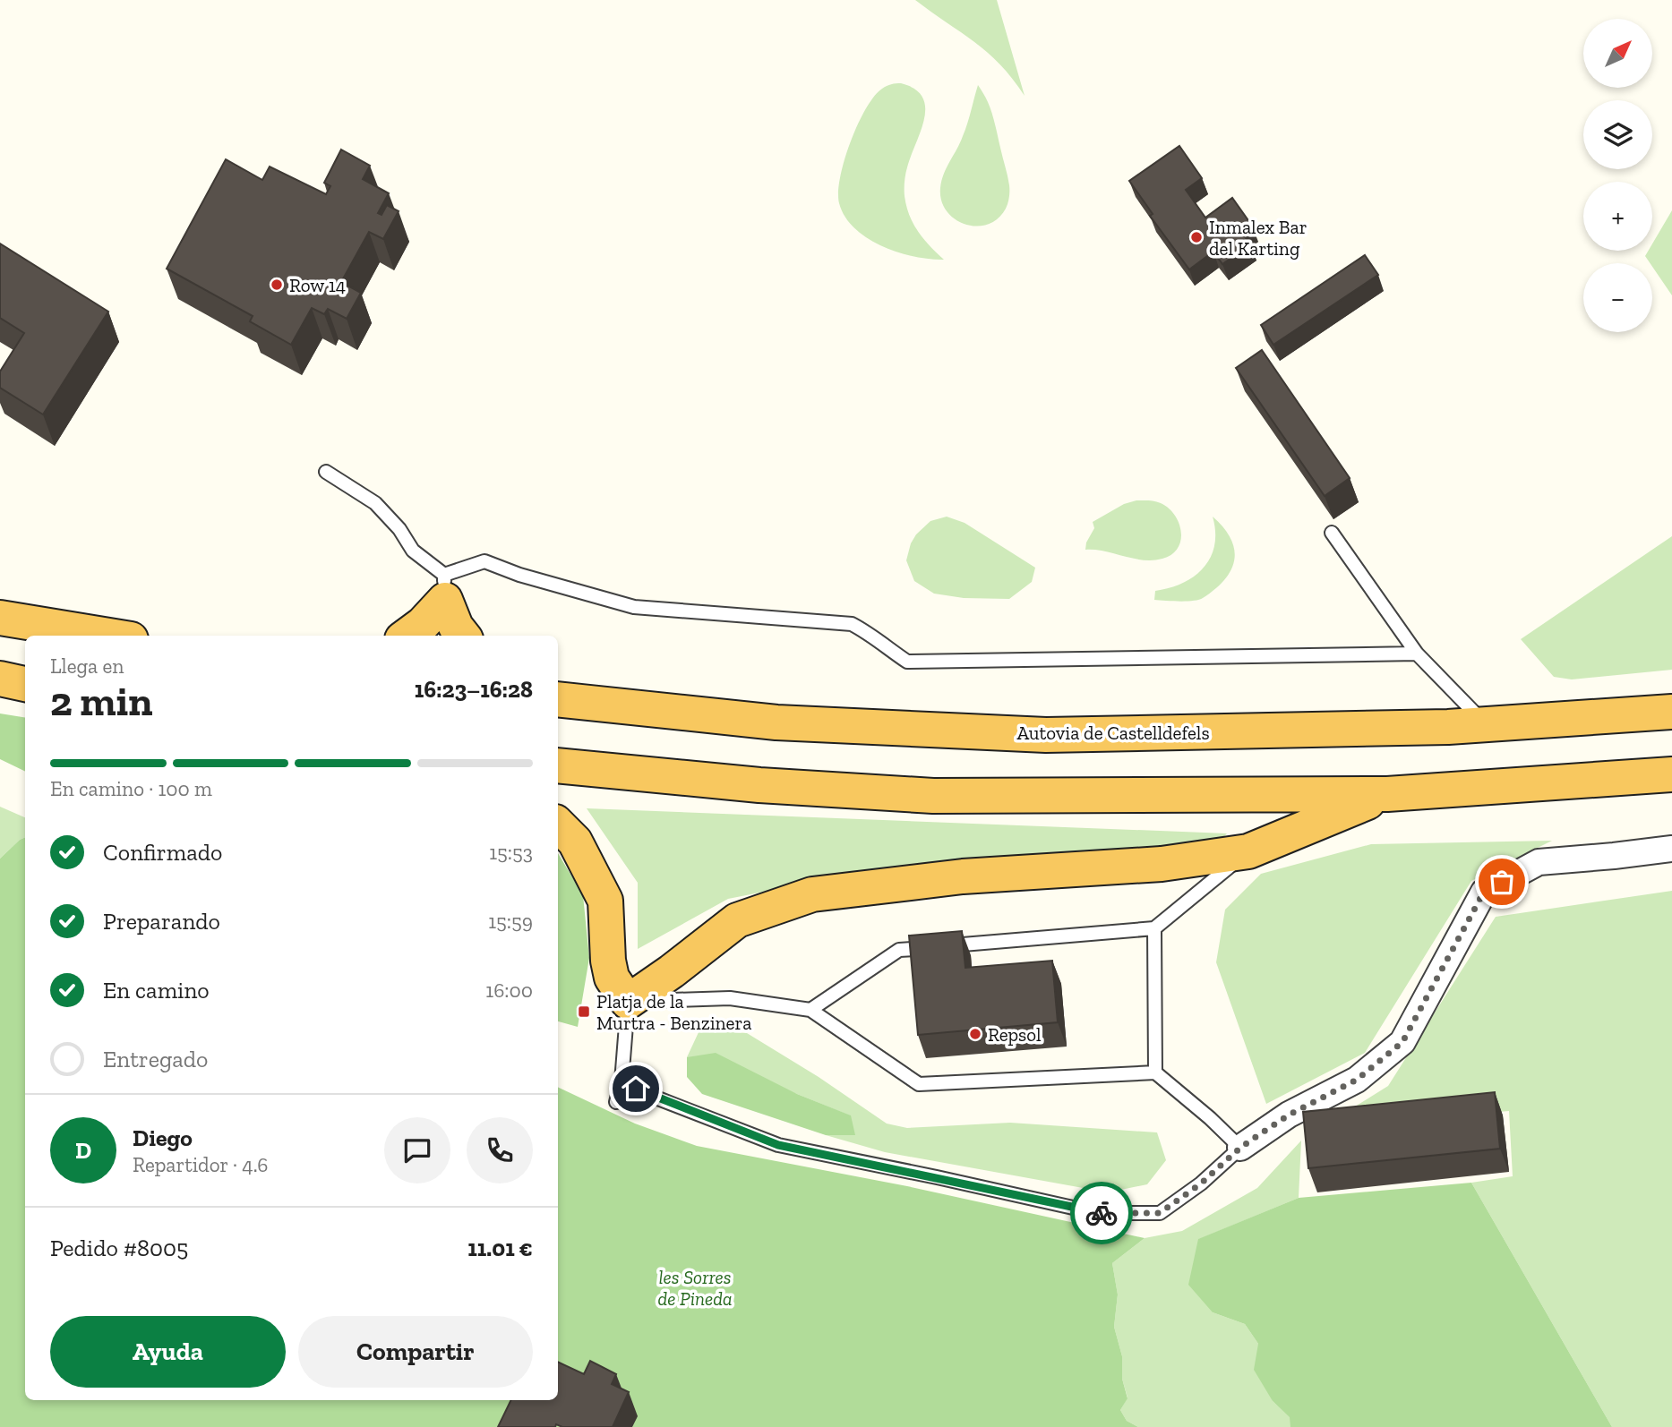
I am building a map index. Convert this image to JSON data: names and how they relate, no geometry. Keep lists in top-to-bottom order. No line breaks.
{"streets":{"highway":["Autovia de Castelldefels"]},"parks":["les Sorres de Pineda"],"places":{"other":["Inmalex Bar del Karting","Row 14","Repsol"],"transit":["Platja de la Murtra - Benzinera"]},"north":"top right","page":{"map_buttons":["+","−"],"heading":["2 min","Llega en","16:23–16:28"],"panel":["Diego","Repartidor · 4.6","Pedido #8005","11.01 €"],"bar":"En camino · 100 m","list":[["Confirmado","15:53"],["Preparando","15:59"],["En camino","16:00"],"Entregado"],"round":"D","buttons":["Ayuda","Compartir"]}}
